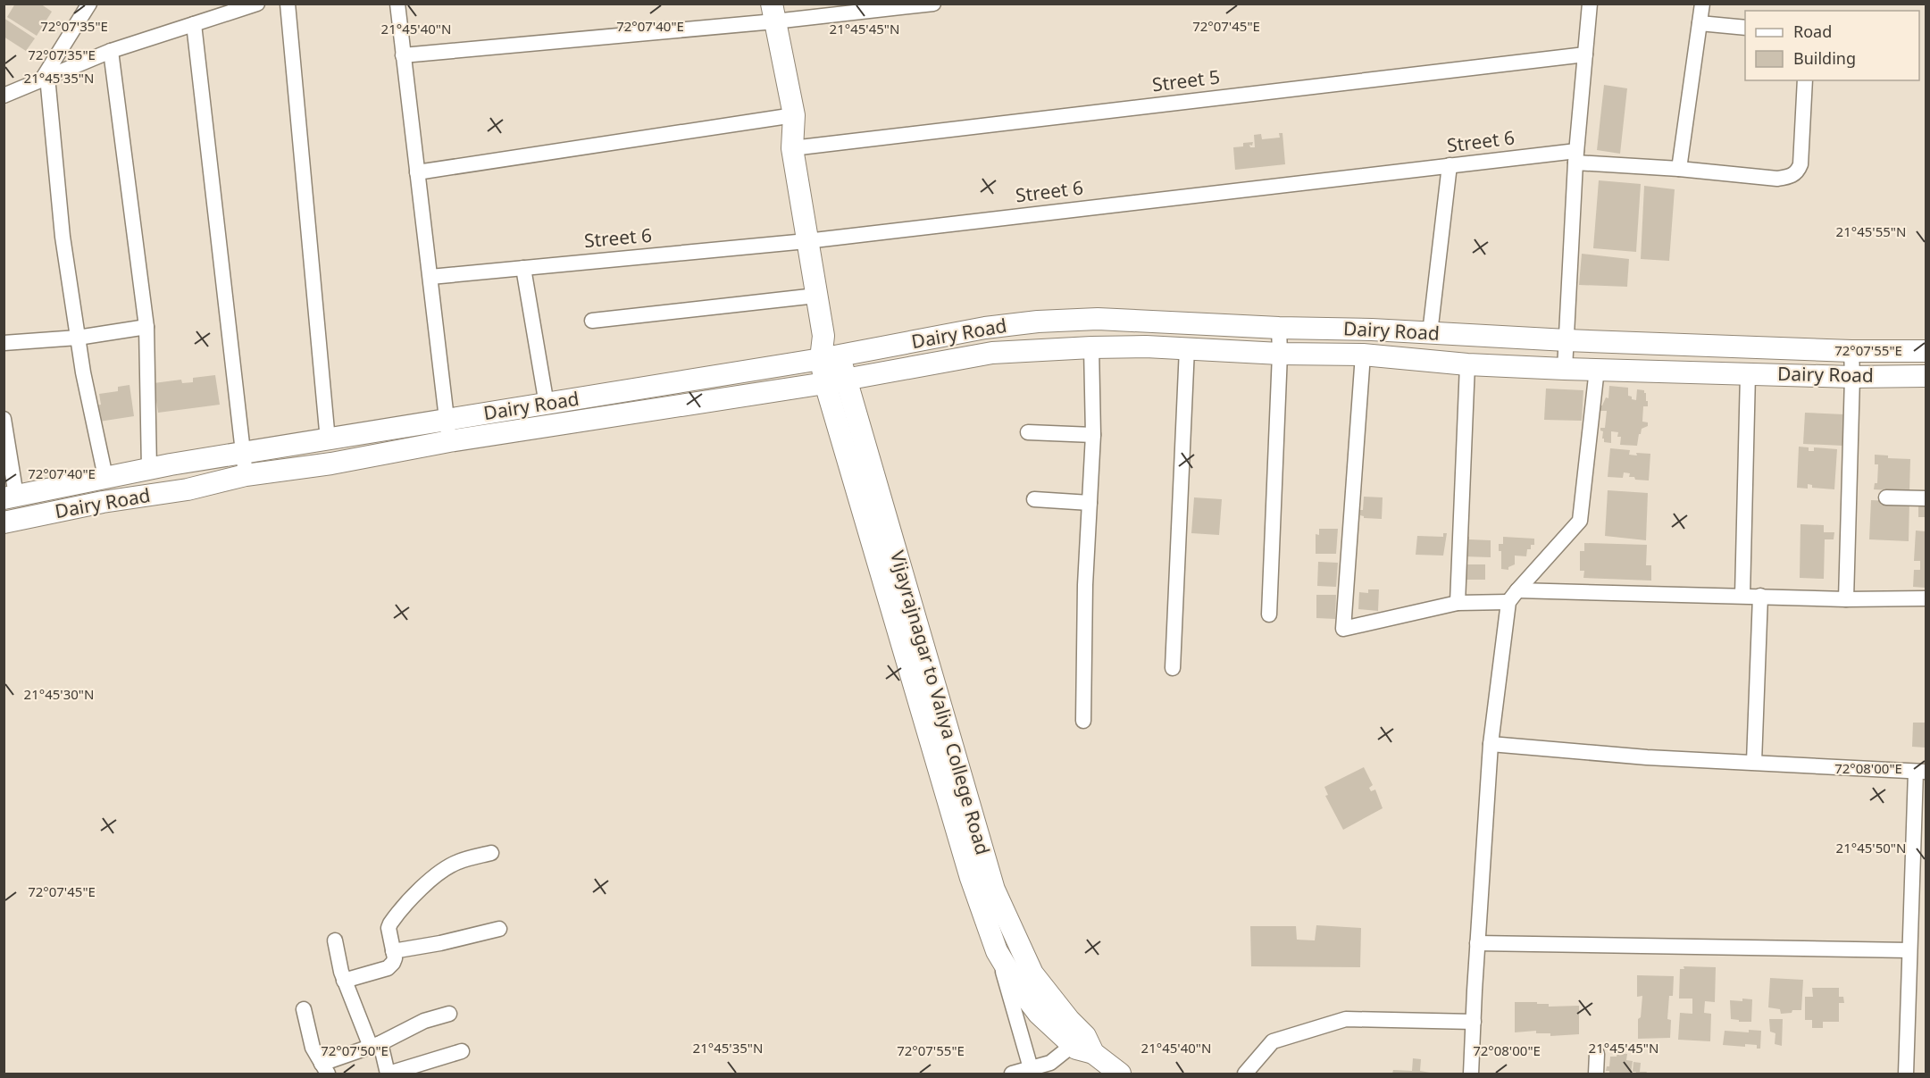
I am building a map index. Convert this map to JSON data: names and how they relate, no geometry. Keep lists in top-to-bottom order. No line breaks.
{"streets":{"main road":["Dairy Road","Vijayrajnagar to Valiya College Road"],"street":["Street 5","Street 6"]},"crossings":[["Street 5","Vijayrajnagar to Valiya College Road"],["Street 6","Vijayrajnagar to Valiya College Road"],["Dairy Road","Vijayrajnagar to Valiya College Road"]],"legend":["Road","Building"],"coordinates":["72°07'35\"E","72°07'40\"E","72°07'45\"E","21°45'40\"N","21°45'45\"N","21°45'35\"N","21°45'55\"N","72°07'55\"E","21°45'30\"N","72°08'00\"E","21°45'50\"N","72°07'50\"E"]}
